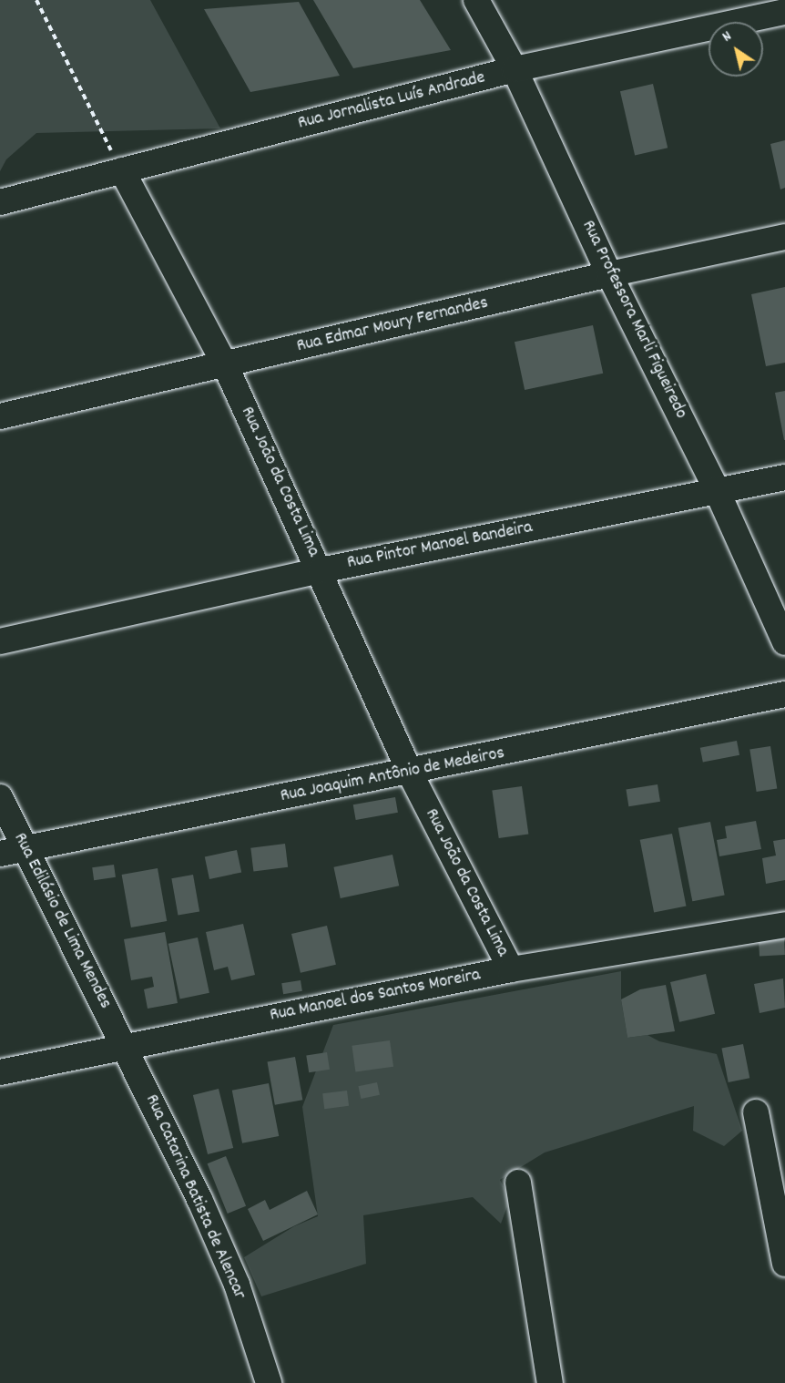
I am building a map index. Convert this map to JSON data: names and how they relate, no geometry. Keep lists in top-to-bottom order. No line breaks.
{"streets":{"street":["Rua Jornalista Luís Andrade","Rua Professora Marli Figueiredo","Rua Edmar Moury Fernandes","Rua João da Costa Lima","Rua Pintor Manoel Bandeira","Rua Joaquim Antônio de Medeiros","Rua Edilásio de Lima Mendes","Rua Manoel dos Santos Moreira","Rua Catarina Batista de Alencar"]},"crossings":[["Rua Jornalista Luís Andrade","Rua Professora Marli Figueiredo"],["Rua Jornalista Luís Andrade","Rua João da Costa Lima"],["Rua Professora Marli Figueiredo","Rua Edmar Moury Fernandes"],["Rua Professora Marli Figueiredo","Rua Pintor Manoel Bandeira"],["Rua Edmar Moury Fernandes","Rua João da Costa Lima"],["Rua João da Costa Lima","Rua Pintor Manoel Bandeira"],["Rua João da Costa Lima","Rua Joaquim Antônio de Medeiros"],["Rua João da Costa Lima","Rua Manoel dos Santos Moreira"],["Rua Joaquim Antônio de Medeiros","Rua Edilásio de Lima Mendes"],["Rua Edilásio de Lima Mendes","Rua Manoel dos Santos Moreira"],["Rua Edilásio de Lima Mendes","Rua Catarina Batista de Alencar"],["Rua Manoel dos Santos Moreira","Rua Catarina Batista de Alencar"]],"north":"top left"}
